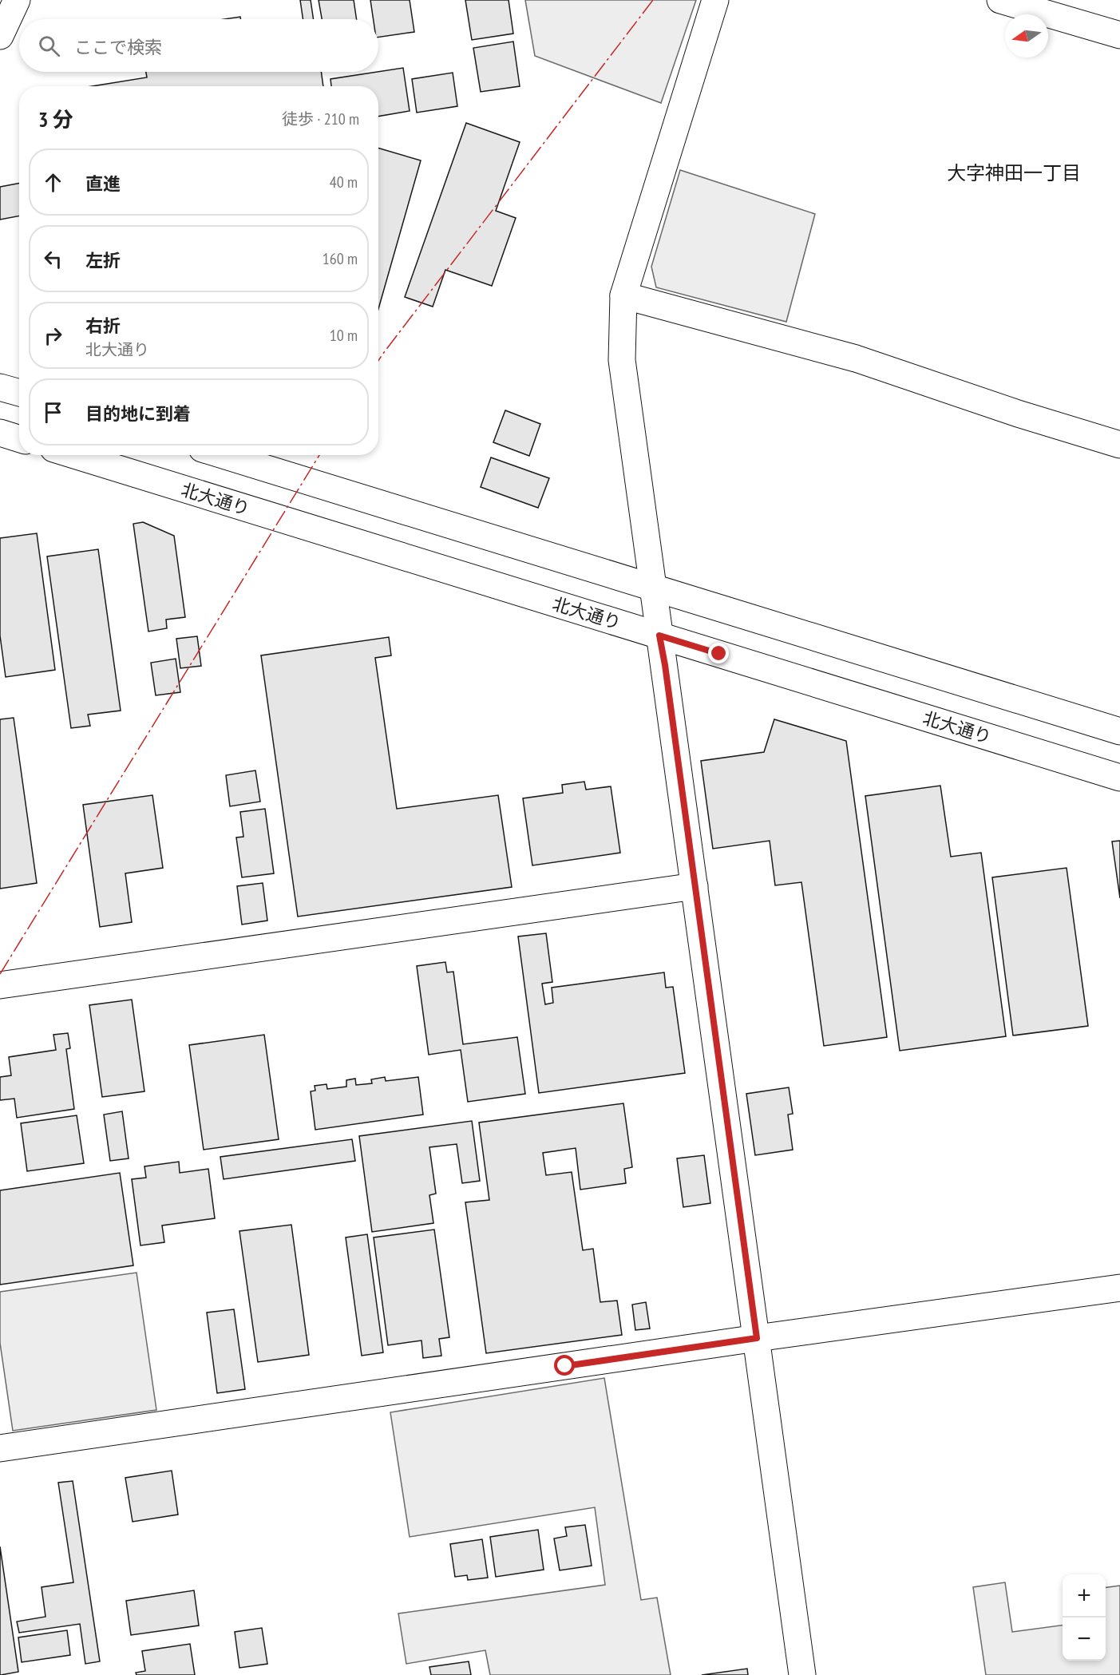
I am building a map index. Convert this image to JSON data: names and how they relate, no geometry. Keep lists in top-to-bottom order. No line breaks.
{"streets":{"main road":["北大通り"]},"districts":["大字神田一丁目"],"north":"left","page":{"search":"ここで検索","heading":["3 分","徒歩 · 210 m"],"list":[["直進","40 m"],["左折","160 m"],["右折","北大通り","10 m"],"目的地に到着"],"map_buttons":["+","−"]}}
